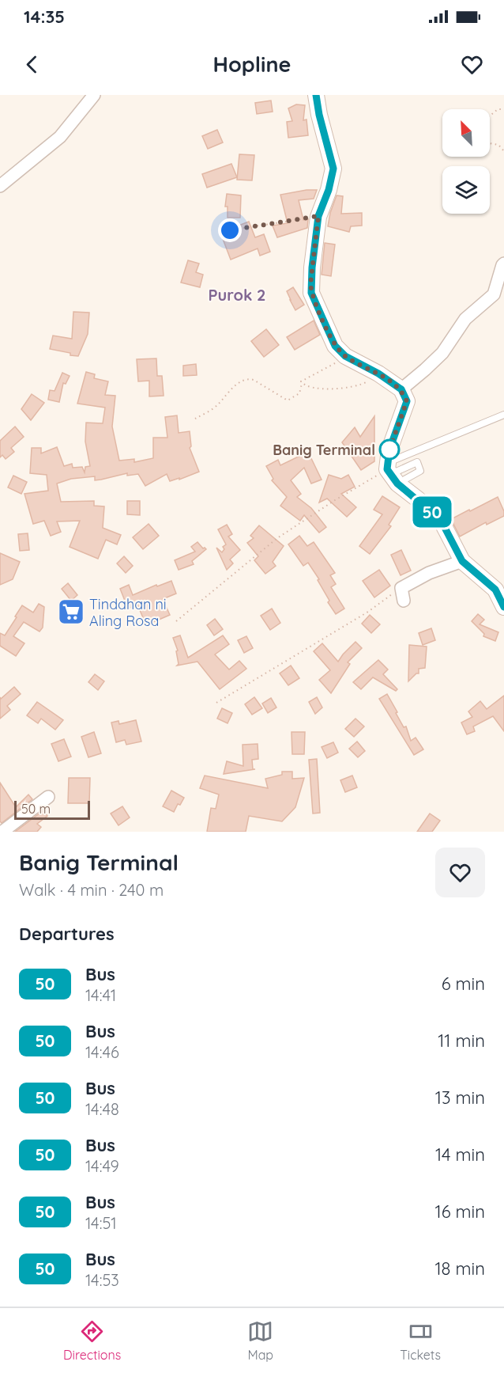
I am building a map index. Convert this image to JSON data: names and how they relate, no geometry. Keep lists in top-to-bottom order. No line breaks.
{"districts":["Purok 2"],"places":{"other":["Banig Terminal"],"supermarket":["Tindahan ni Aling Rosa"]},"lines":["bus line 50"],"scale_bar":"50 m","north":"top left","page":{"status":"14:35","header":"Hopline","on_map":"50","scale":"50 m","heading":[["Banig Terminal","Walk · 4 min · 240 m"],"Departures"],"list":[{"mark":"50","name":"Bus","note":"14:41","value":"6 min"},{"mark":"50","name":"Bus","note":"14:46","value":"11 min"},{"mark":"50","name":"Bus","note":"14:48","value":"13 min"},{"mark":"50","name":"Bus","note":"14:49","value":"14 min"},{"mark":"50","name":"Bus","note":"14:51","value":"16 min"},{"mark":"50","name":"Bus","note":"14:53","value":"18 min"}],"tabs":["Directions","Map","Tickets"]}}
